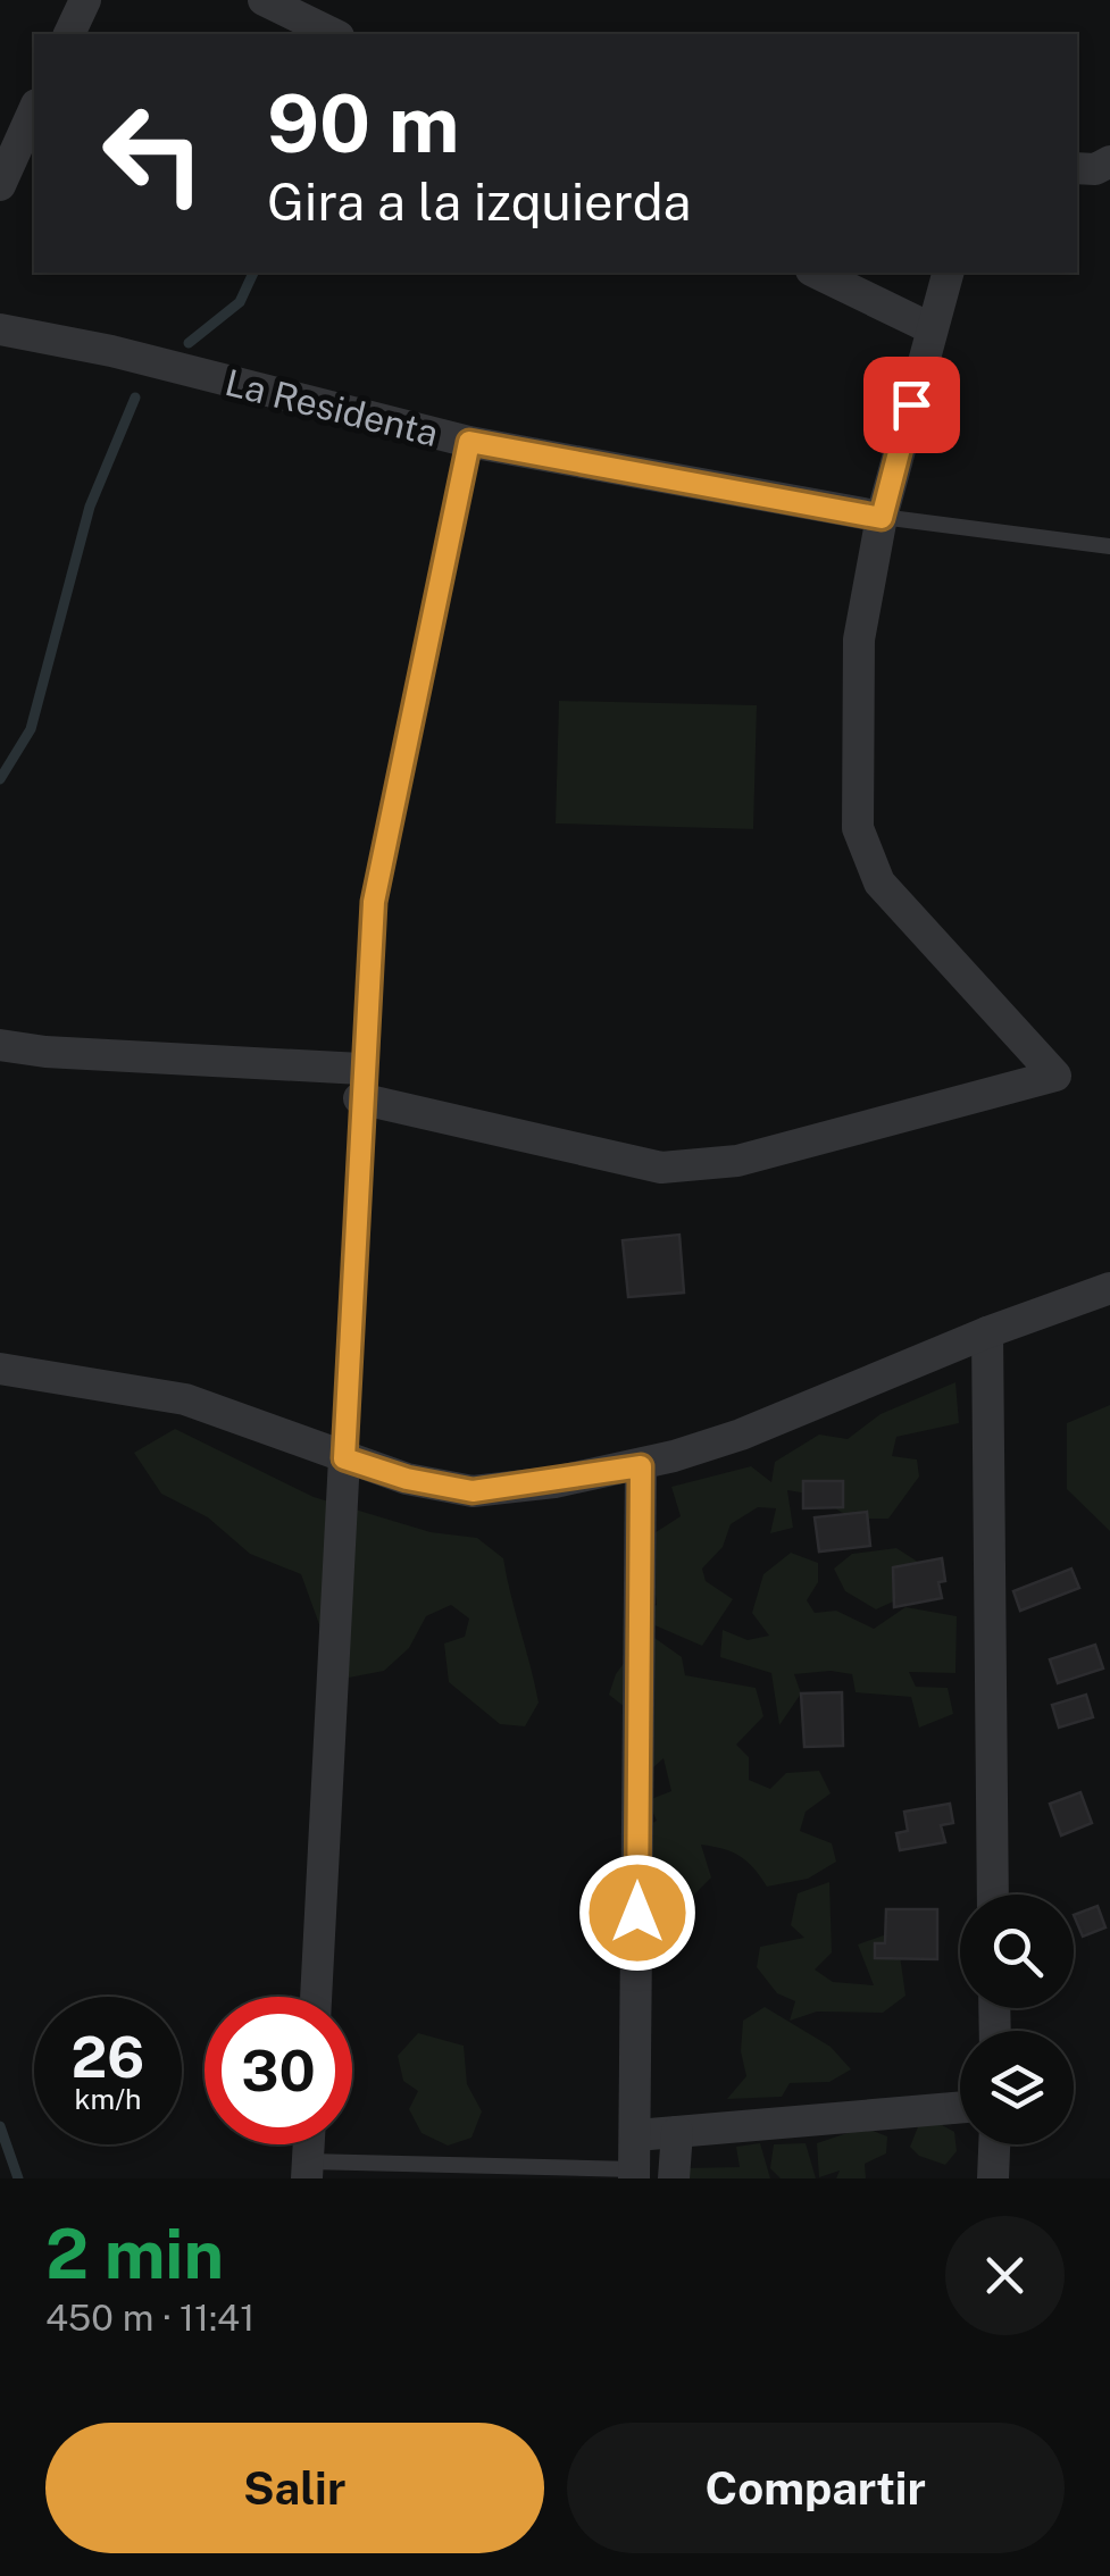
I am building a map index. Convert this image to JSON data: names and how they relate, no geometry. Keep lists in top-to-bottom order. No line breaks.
{"streets":{"street":["La Residenta"]},"page":{"turn":["90 m","Gira a la izquierda"],"speed":"26 km/h","limit":"30","heading":["2 min","450 m · 11:41"],"buttons":["Salir","Compartir"]}}
